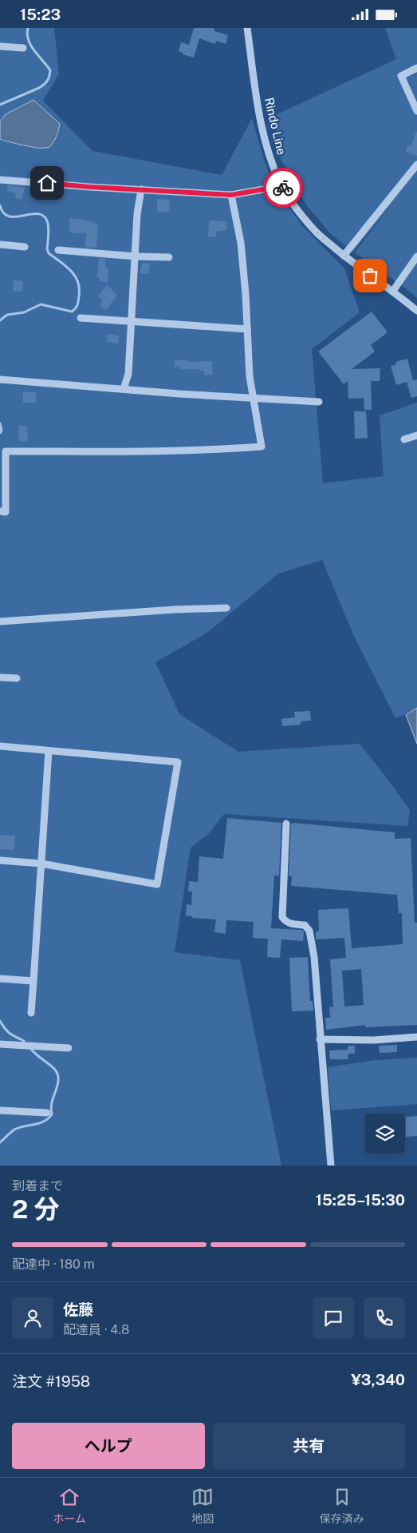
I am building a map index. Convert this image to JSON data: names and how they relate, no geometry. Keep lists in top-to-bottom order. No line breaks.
{"streets":{"street":["Rindo Line"]},"page":{"status":"15:23","heading":["2 分","到着まで","15:25–15:30"],"panel":["佐藤","配達員 · 4.8","注文 #1958","¥3,340"],"bar":"配達中 · 180 m","buttons":["ヘルプ","共有"],"tabs":["ホーム","地図","保存済み"]}}
